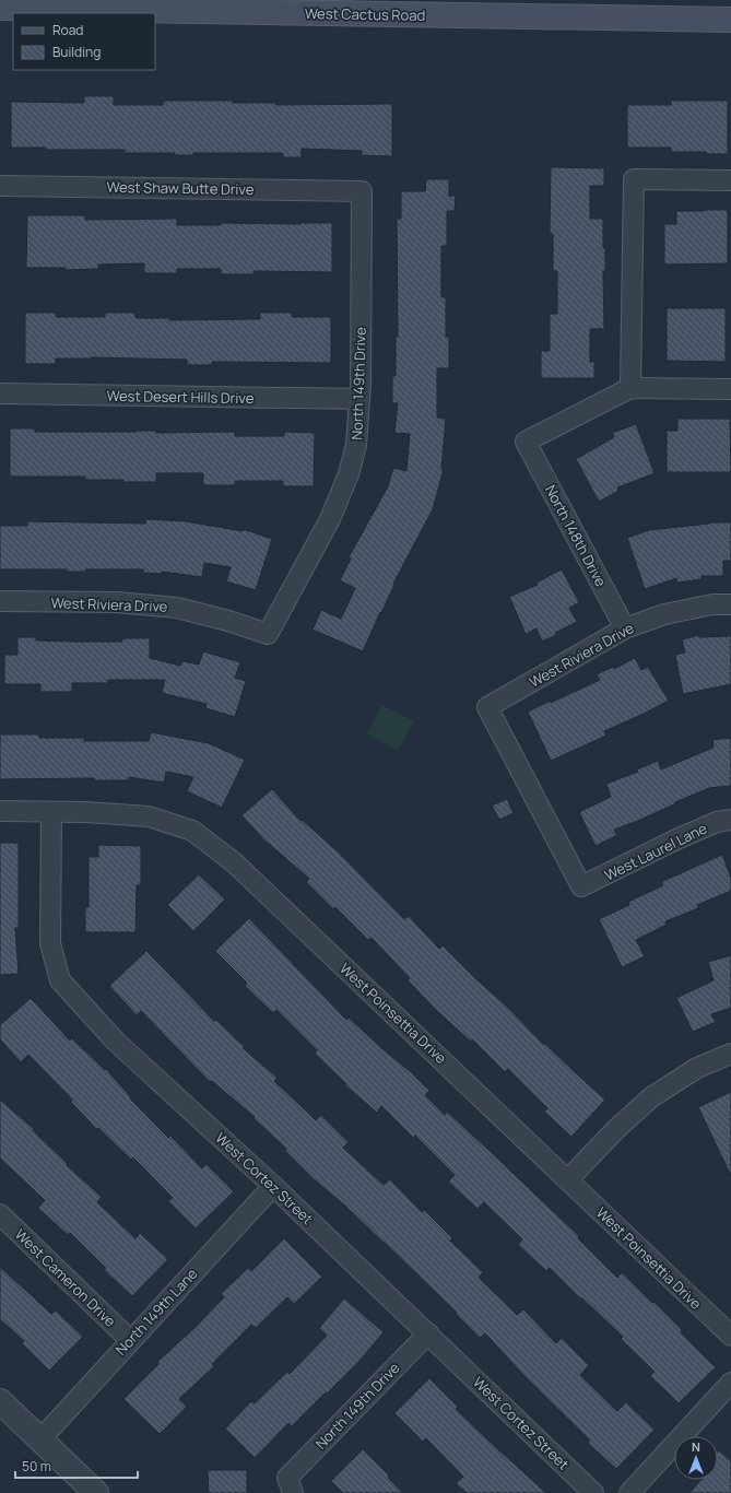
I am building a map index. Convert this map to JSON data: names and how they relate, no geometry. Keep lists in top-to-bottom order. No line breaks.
{"streets":{"main road":["West Cactus Road"],"street":["West Shaw Butte Drive","North 149th Drive","West Desert Hills Drive","North 148th Drive","West Riviera Drive","West Laurel Lane","West Poinsettia Drive","West Cortez Street","West Cameron Drive","North 149th Lane"]},"crossings":[["West Shaw Butte Drive","North 149th Drive"],["North 149th Drive","West Desert Hills Drive"],["North 149th Drive","West Riviera Drive"],["North 149th Drive","West Cortez Street"],["North 148th Drive","West Riviera Drive"],["West Riviera Drive","West Laurel Lane"],["West Poinsettia Drive","West Cortez Street"],["West Cortez Street","North 149th Lane"],["West Cameron Drive","North 149th Lane"]],"legend":["Road","Building"],"scale_bar":"50 m","north":"top"}
